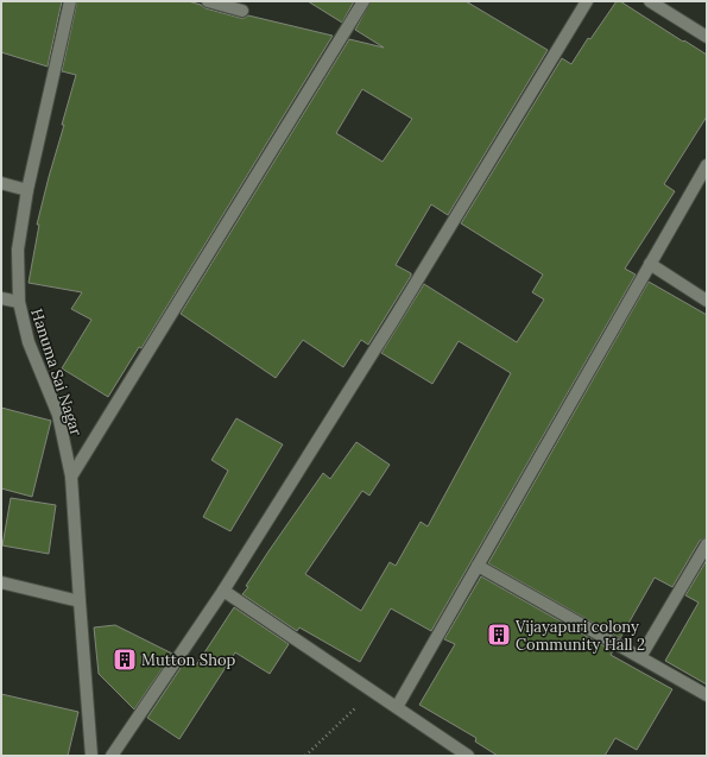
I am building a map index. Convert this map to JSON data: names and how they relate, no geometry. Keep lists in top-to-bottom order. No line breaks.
{"streets":{"street":["Hanuma Sai Nagar"]},"places":{"building":["Vijayapuri colony Community Hall 2","Mutton Shop"]}}
